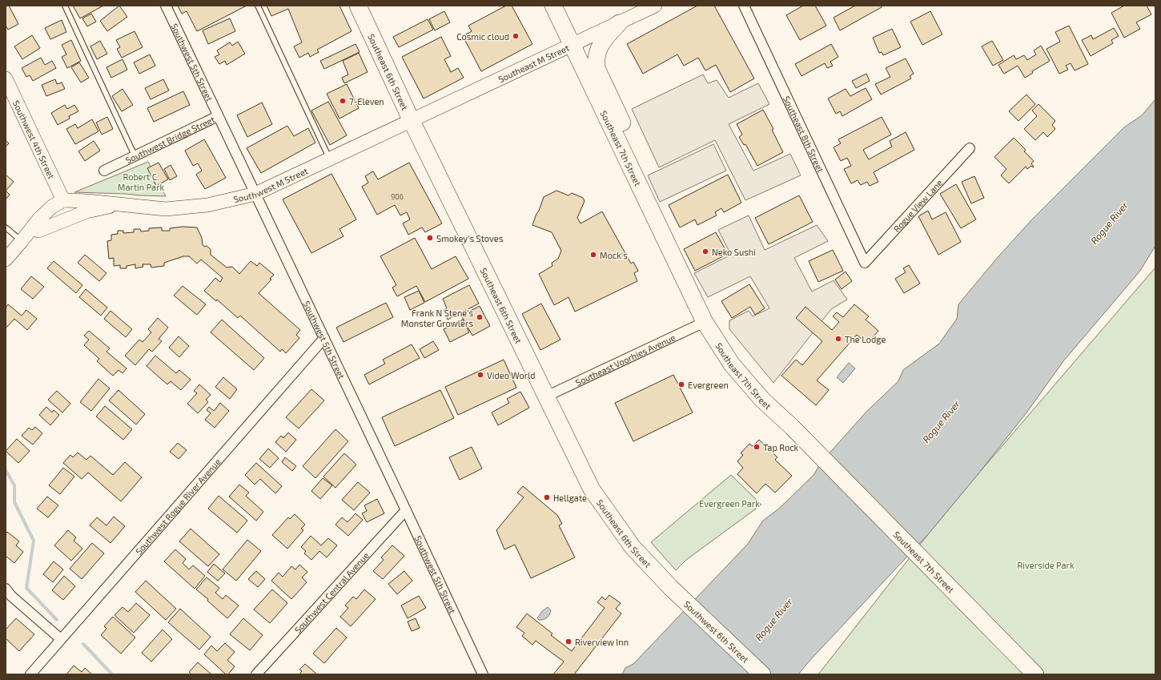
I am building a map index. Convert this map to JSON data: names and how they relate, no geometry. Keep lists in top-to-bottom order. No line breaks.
{"streets":{"highway":["Southeast 6th Street","Southeast 7th Street","Southwest 6th Street"],"street":["Southwest 5th Street","Southeast M Street","Southeast 8th Street","Southwest 4th Street","Southwest Bridge Street","Southwest M Street","Rogue View Lane","Southeast Voorhies Avenue","Southwest Rogue River Avenue","Southwest Central Avenue"]},"crossings":[["Southwest 5th Street","Southwest Bridge Street"],["Southwest 5th Street","Southwest M Street"],["Southwest 5th Street","Southwest Rogue River Avenue"],["Southwest 5th Street","Southwest Central Avenue"],["Southeast M Street","Southeast 6th Street"],["Southeast M Street","Southeast 7th Street"],["Southeast M Street","Southwest M Street"],["Southeast 6th Street","Southwest M Street"],["Southeast 6th Street","Southeast Voorhies Avenue"],["Southeast 6th Street","Southwest 6th Street"],["Southeast 8th Street","Rogue View Lane"],["Southwest 4th Street","Southwest M Street"],["Southeast 7th Street","Southeast Voorhies Avenue"]],"water":["Rogue River"],"parks":["Robert C. Martin Park","Evergreen Park","Riverside Park"],"places":["Cosmic cloud","7-Eleven","Smokey's Stoves","Neko Sushi","Mock's","Frank N Stene's Monster Growlers","The Lodge","Video World","Evergreen","Tap Rock","Hellgate","Riverview Inn"],"house_numbers":["906"]}
